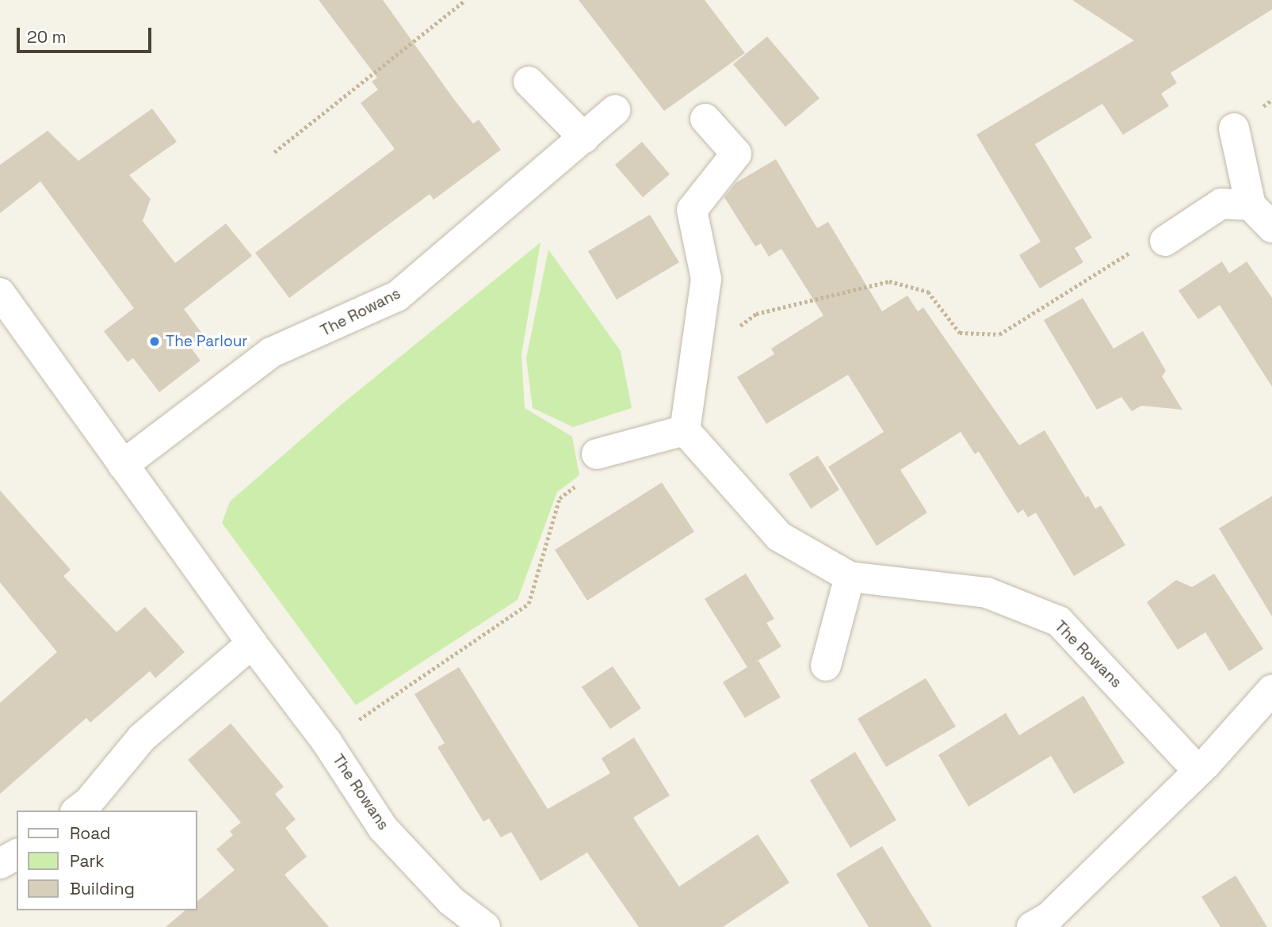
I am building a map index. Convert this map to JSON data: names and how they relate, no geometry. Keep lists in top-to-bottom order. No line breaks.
{"streets":{"street":["The Rowans"]},"places":["The Parlour"],"legend":["Road","Park","Building"],"scale_bar":"20 m"}
